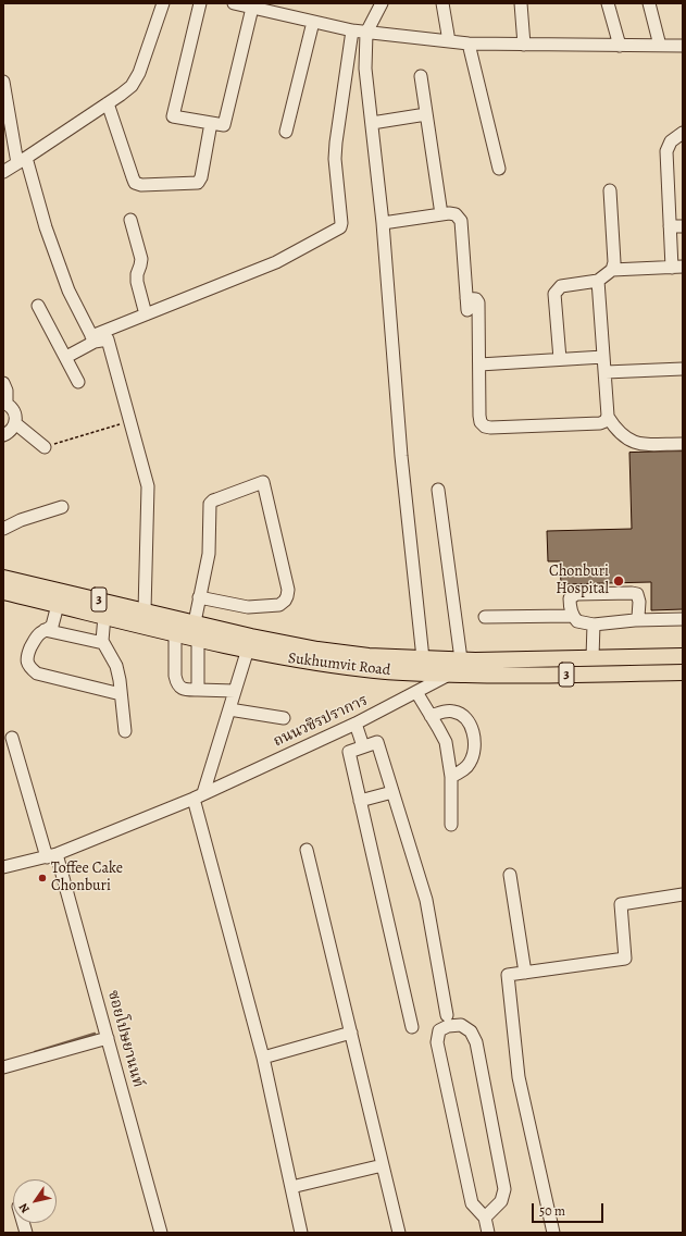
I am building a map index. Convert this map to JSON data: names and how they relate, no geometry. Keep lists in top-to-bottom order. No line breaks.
{"streets":{"main road":["3","Sukhumvit Road"],"street":["ถนนวชิรปราการ","ซอยโปษยานนท์"]},"crossings":[["Sukhumvit Road","ถนนวชิรปราการ"],["ถนนวชิรปราการ","ซอยโปษยานนท์"]],"places":["Chonburi Hospital","Toffee Cake Chonburi"],"scale_bar":"50 m","north":"bottom left"}
